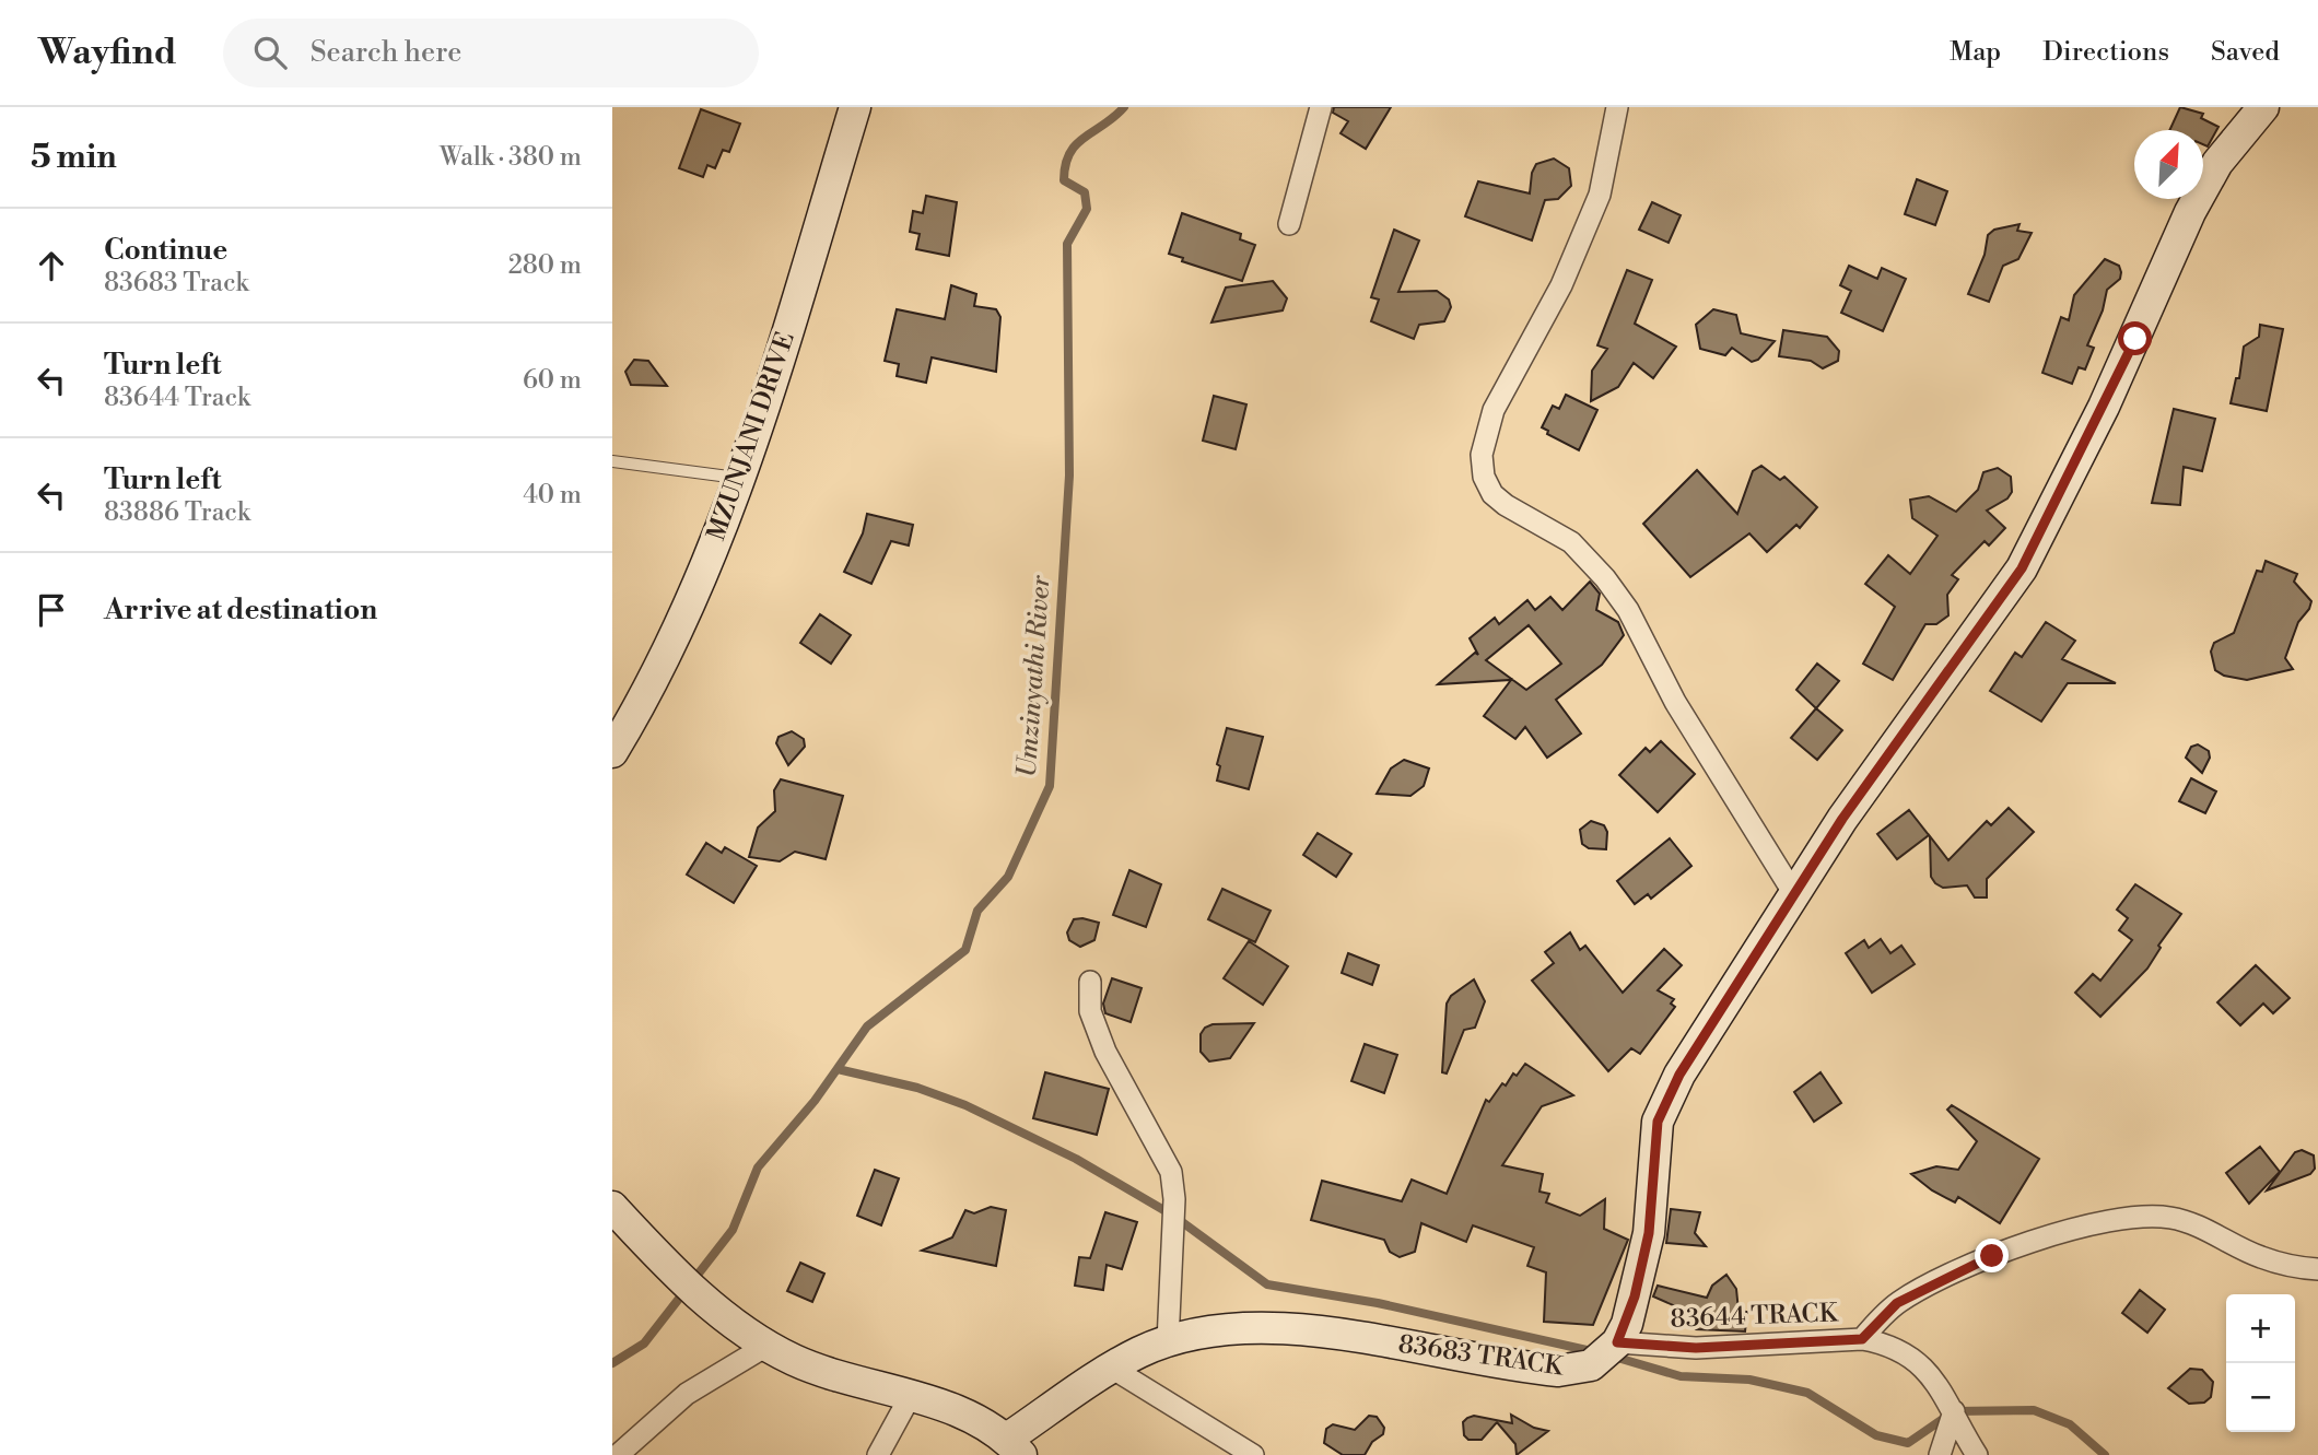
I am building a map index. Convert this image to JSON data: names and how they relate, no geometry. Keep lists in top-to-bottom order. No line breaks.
{"streets":{"street":["MZUNJANI DRIVE","83644 TRACK","83683 TRACK"]},"crossings":[["83644 TRACK","83683 TRACK"]],"water":["Umzinyathi River"],"north":"top right","page":{"header":"Wayfind","search":"Search here","nav":["Map","Directions","Saved"],"heading":["5 min","Walk · 380 m"],"list":[["Continue","83683 Track","280 m"],["Turn left","83644 Track","60 m"],["Turn left","83886 Track","40 m"],"Arrive at destination"],"map_buttons":["+","−"]}}
